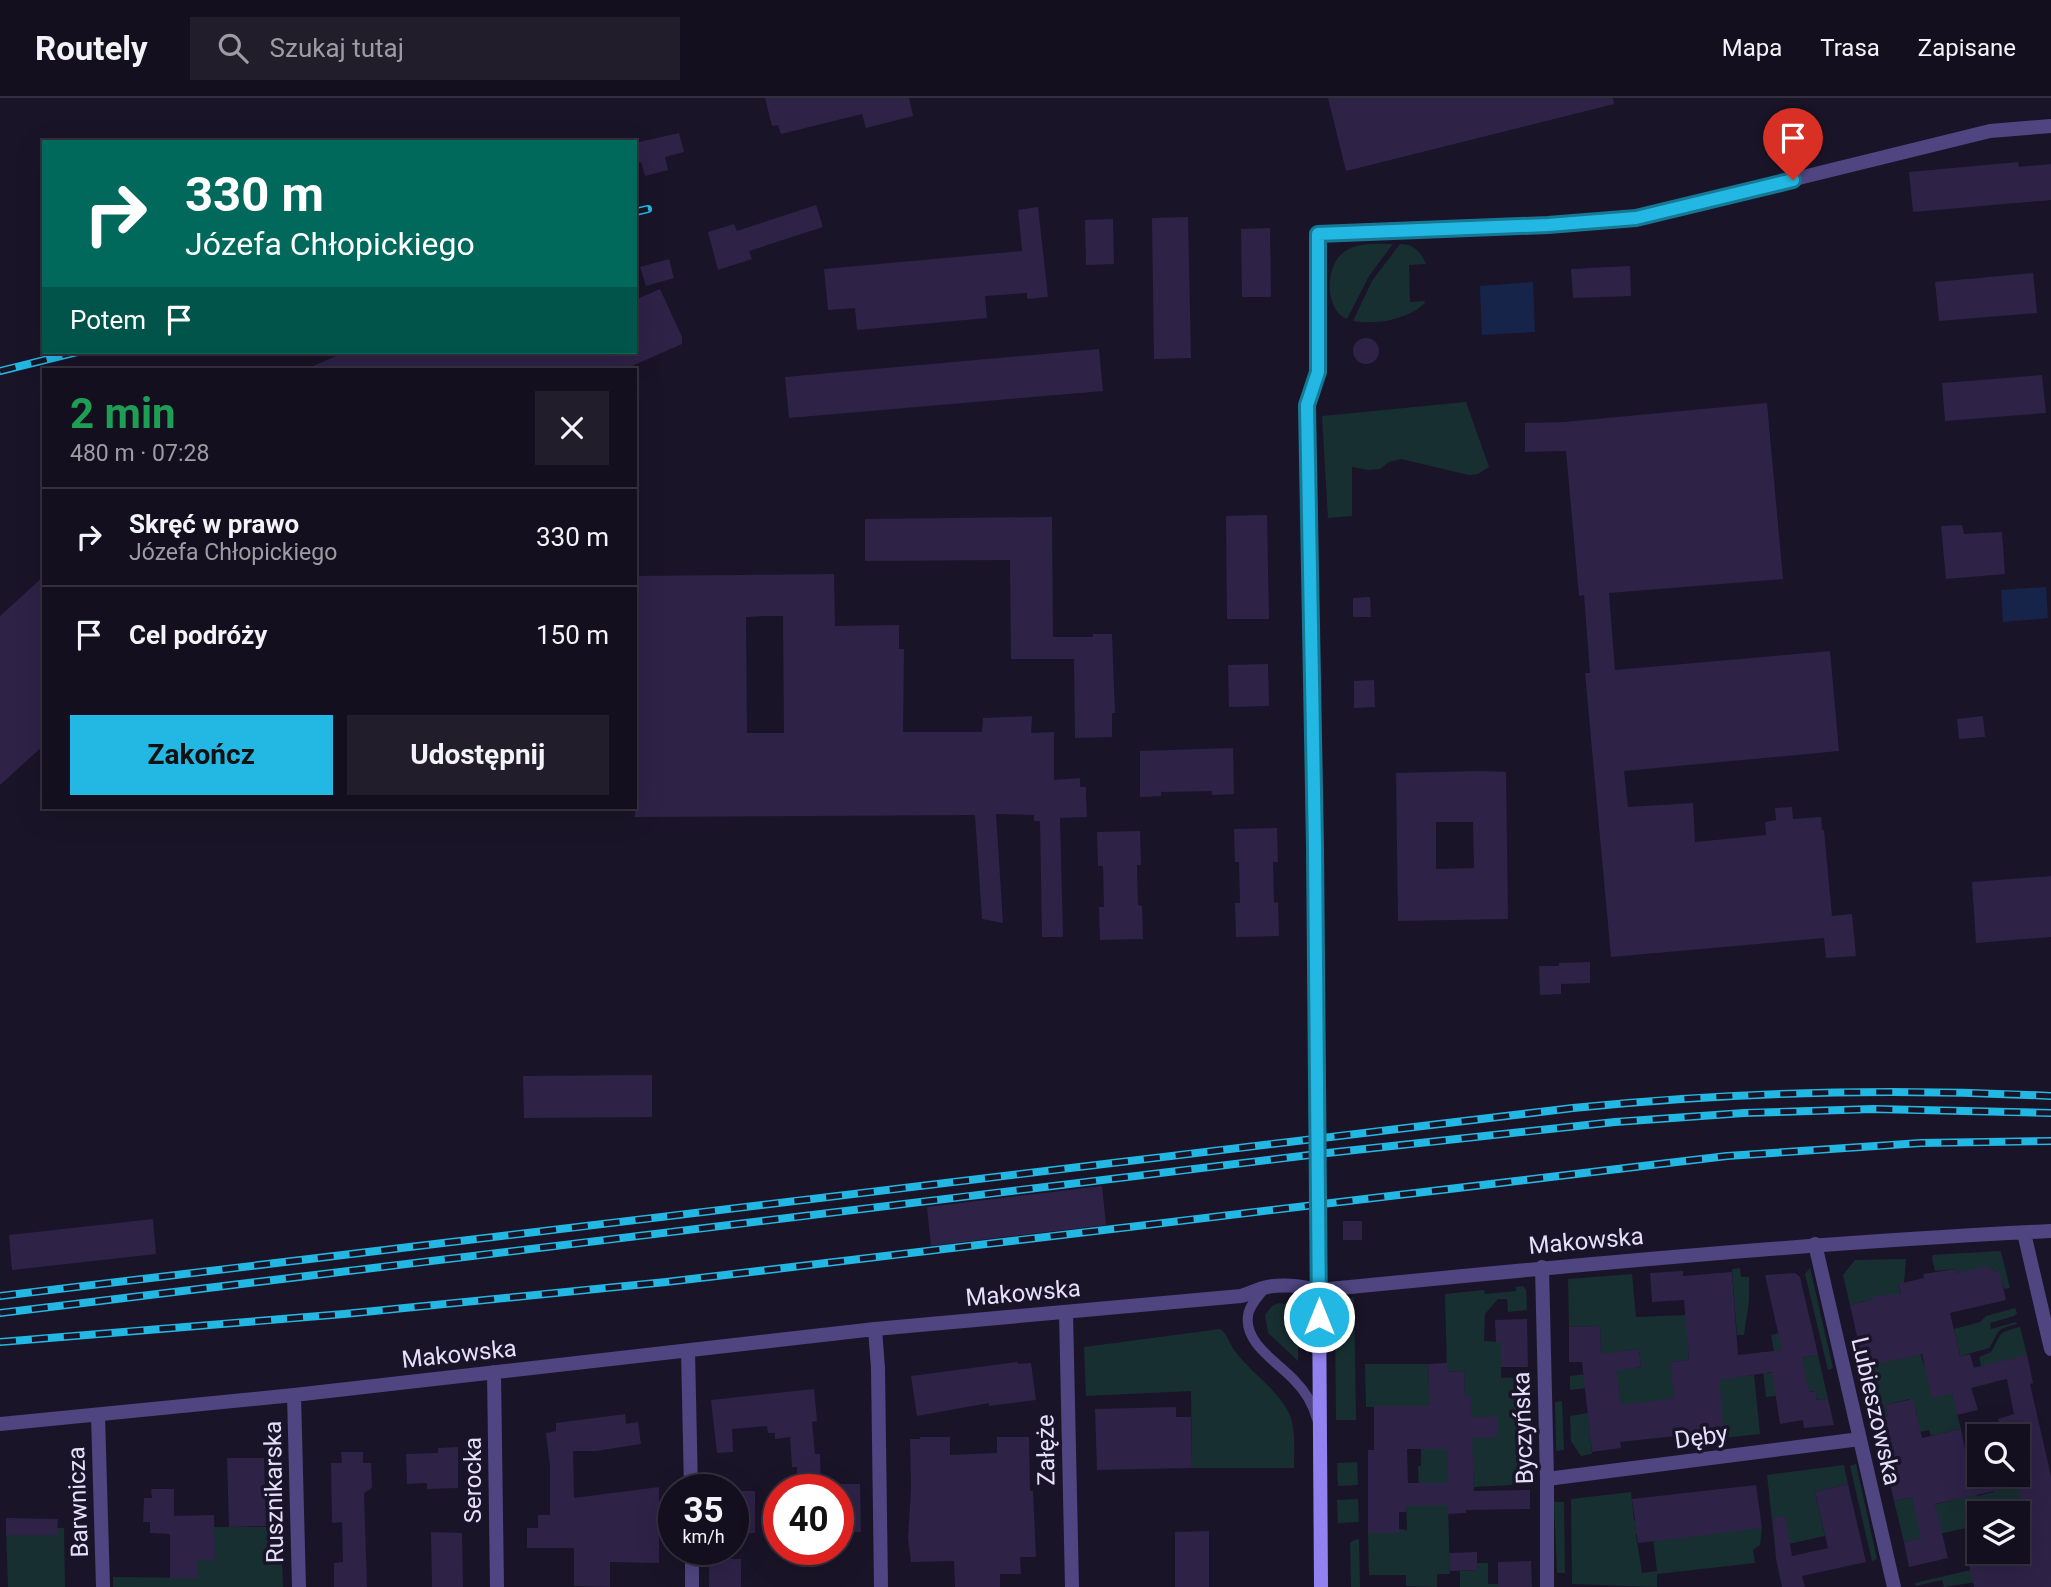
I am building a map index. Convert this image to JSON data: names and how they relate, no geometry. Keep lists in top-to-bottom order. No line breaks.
{"streets":{"street":["Makowska","Lubieszowska","Byczyńska","Dęby","Załęże","Serocka","Rusznikarska","Barwnicza"]},"crossings":[["Makowska","Lubieszowska"],["Makowska","Byczyńska"],["Makowska","Załęże"],["Makowska","Serocka"],["Makowska","Rusznikarska"],["Makowska","Barwnicza"],["Lubieszowska","Dęby"],["Byczyńska","Dęby"]],"page":{"header":"Routely","search":"Szukaj tutaj","nav":["Mapa","Trasa","Zapisane"],"turn":["330 m","Józefa Chłopickiego"],"then":"Potem","heading":["2 min","480 m · 07:28"],"list":[{"name":"Skręć w prawo","note":"Józefa Chłopickiego","value":"330 m"},{"name":"Cel podróży","value":"150 m"}],"buttons":["Zakończ","Udostępnij"],"speed":"35 km/h","limit":"40"}}
